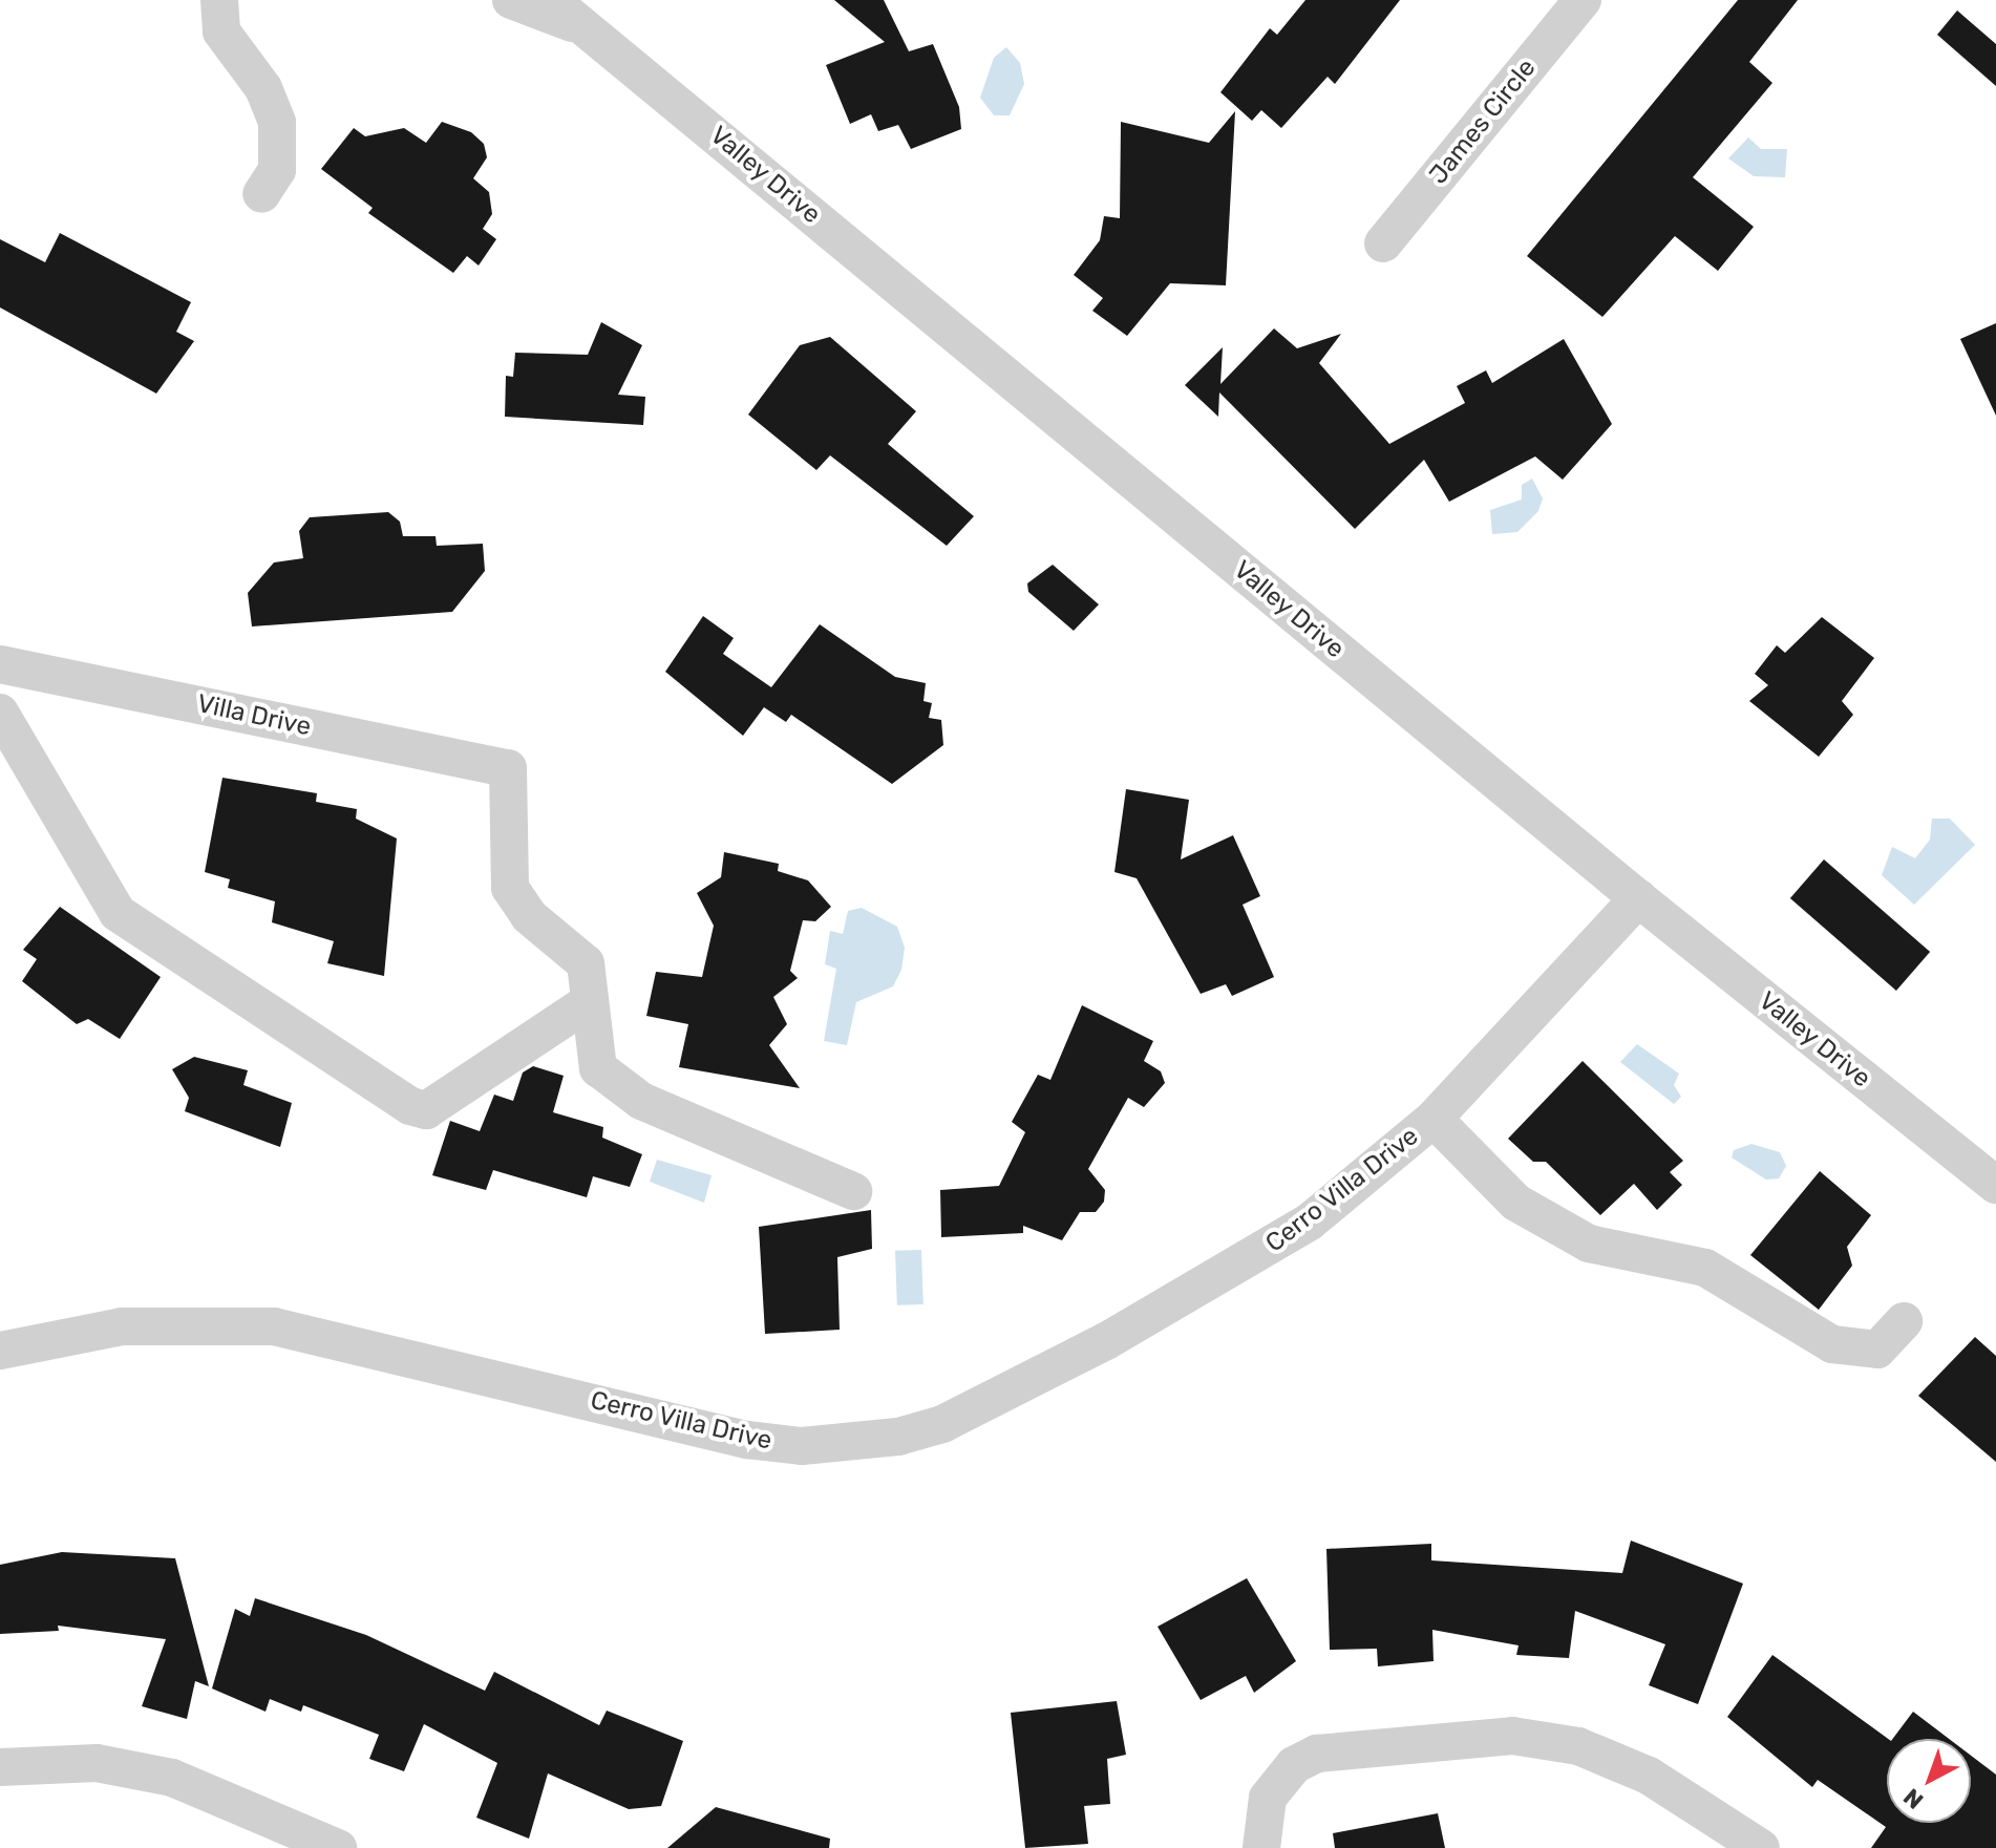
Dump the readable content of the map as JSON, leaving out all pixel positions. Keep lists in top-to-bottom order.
{
  "streets": {
    "street": [
      "James Circle",
      "Valley Drive",
      "Villa Drive",
      "Cerro Villa Drive"
    ]
  },
  "crossings": [
    ["Valley Drive", "Cerro Villa Drive"]
  ],
  "north": "bottom left"
}
